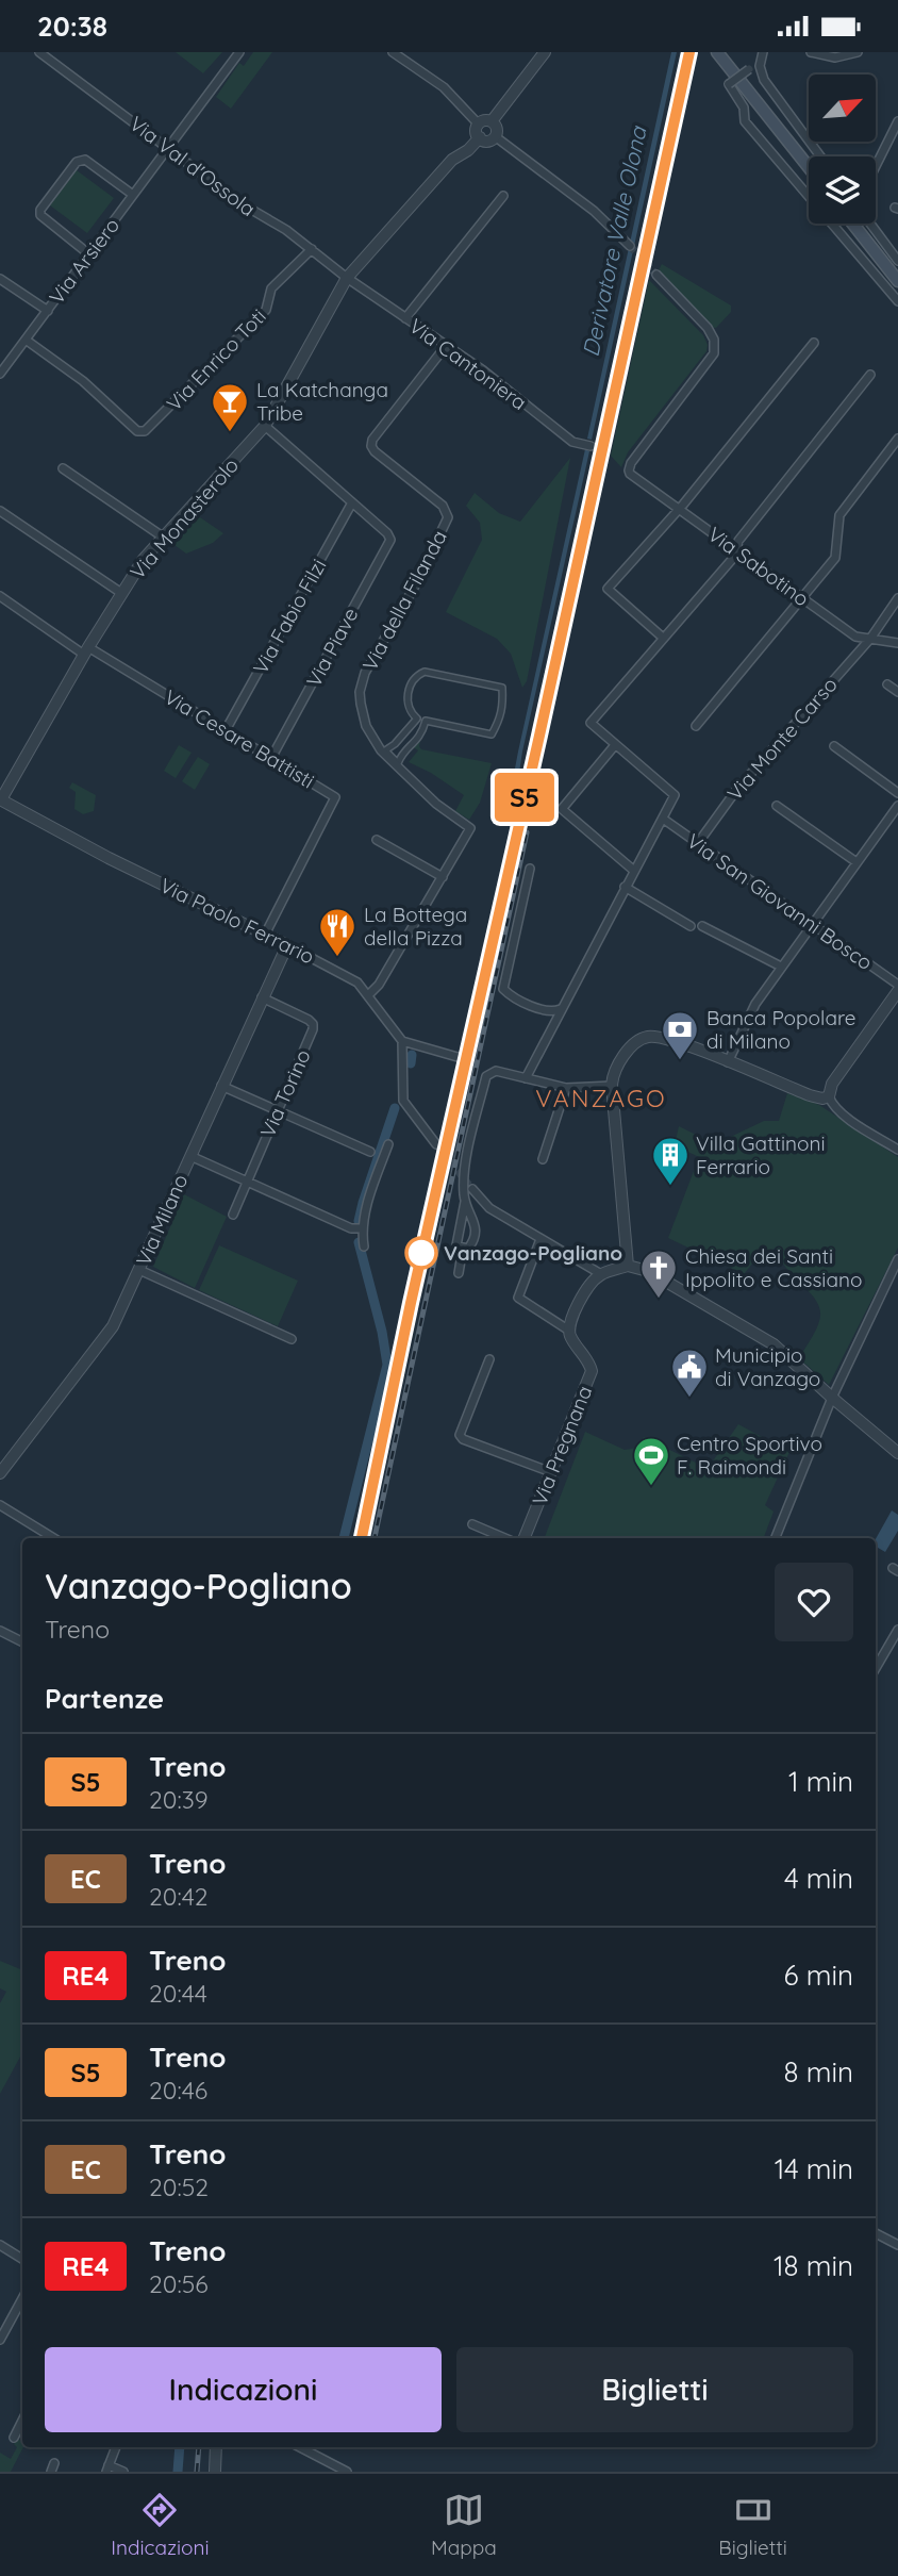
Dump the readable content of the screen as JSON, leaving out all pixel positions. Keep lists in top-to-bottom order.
{
  "streets": {
    "street": [
      "Via Val d'Ossola",
      "Via Arsiero",
      "Via Enrico Toti",
      "Via Cantoniera",
      "Via Monasterolo",
      "Via Sabotino",
      "Via della Filanda",
      "Via Fabio Filzi",
      "Via Piave",
      "Via Cesare Battisti",
      "Via Monte Carso",
      "Via San Giovanni Bosco",
      "Via Paolo Ferrario",
      "Via Torino",
      "Via Milano",
      "Via Pregnana"
    ]
  },
  "crossings": [
    ["Via Val d'Ossola", "Via Arsiero"],
    ["Via Val d'Ossola", "Via Enrico Toti"],
    ["Via Val d'Ossola", "Via Cantoniera"],
    ["Via Val d'Ossola", "Via Monasterolo"],
    ["Via Arsiero", "Via Enrico Toti"],
    ["Via Cantoniera", "Via Monasterolo"],
    ["Via Cantoniera", "Via della Filanda"],
    ["Via Monasterolo", "Via Cesare Battisti"],
    ["Via Monasterolo", "Via Paolo Ferrario"],
    ["Via Sabotino", "Via Monte Carso"],
    ["Via Fabio Filzi", "Via Piave"],
    ["Via Fabio Filzi", "Via Cesare Battisti"],
    ["Via Piave", "Via Cesare Battisti"],
    ["Via Cesare Battisti", "Via Paolo Ferrario"],
    ["Via Monte Carso", "Via San Giovanni Bosco"],
    ["Via Paolo Ferrario", "Via Milano"],
    ["Via Torino", "Via Milano"]
  ],
  "districts": ["VANZAGO"],
  "water": ["Derivatore Valle Olona"],
  "places": {
    "bar": ["La Katchanga Tribe"],
    "restaurant": ["La Bottega della Pizza"],
    "bank": ["Banca Popolare di Milano"],
    "building": ["Villa Gattinoni Ferrario"],
    "other": ["Vanzago-Pogliano"],
    "church": ["Chiesa dei Santi Ippolito e Cassiano"],
    "public building": ["Municipio di Vanzago"],
    "sports": ["Centro Sportivo F. Raimondi"]
  },
  "north": "top right",
  "page": {
    "status": "20:38",
    "on_map": "S5",
    "heading": [
      ["Vanzago-Pogliano", "Treno"],
      "Partenze"
    ],
    "list": [
      {
        "mark": "S5",
        "name": "Treno",
        "note": "20:39",
        "value": "1 min"
      },
      {
        "mark": "EC",
        "name": "Treno",
        "note": "20:42",
        "value": "4 min"
      },
      {
        "mark": "RE4",
        "name": "Treno",
        "note": "20:44",
        "value": "6 min"
      },
      {
        "mark": "S5",
        "name": "Treno",
        "note": "20:46",
        "value": "8 min"
      },
      {
        "mark": "EC",
        "name": "Treno",
        "note": "20:52",
        "value": "14 min"
      },
      {
        "mark": "RE4",
        "name": "Treno",
        "note": "20:56",
        "value": "18 min"
      }
    ],
    "buttons": ["Indicazioni", "Biglietti"],
    "tabs": ["Indicazioni", "Mappa", "Biglietti"]
  }
}
